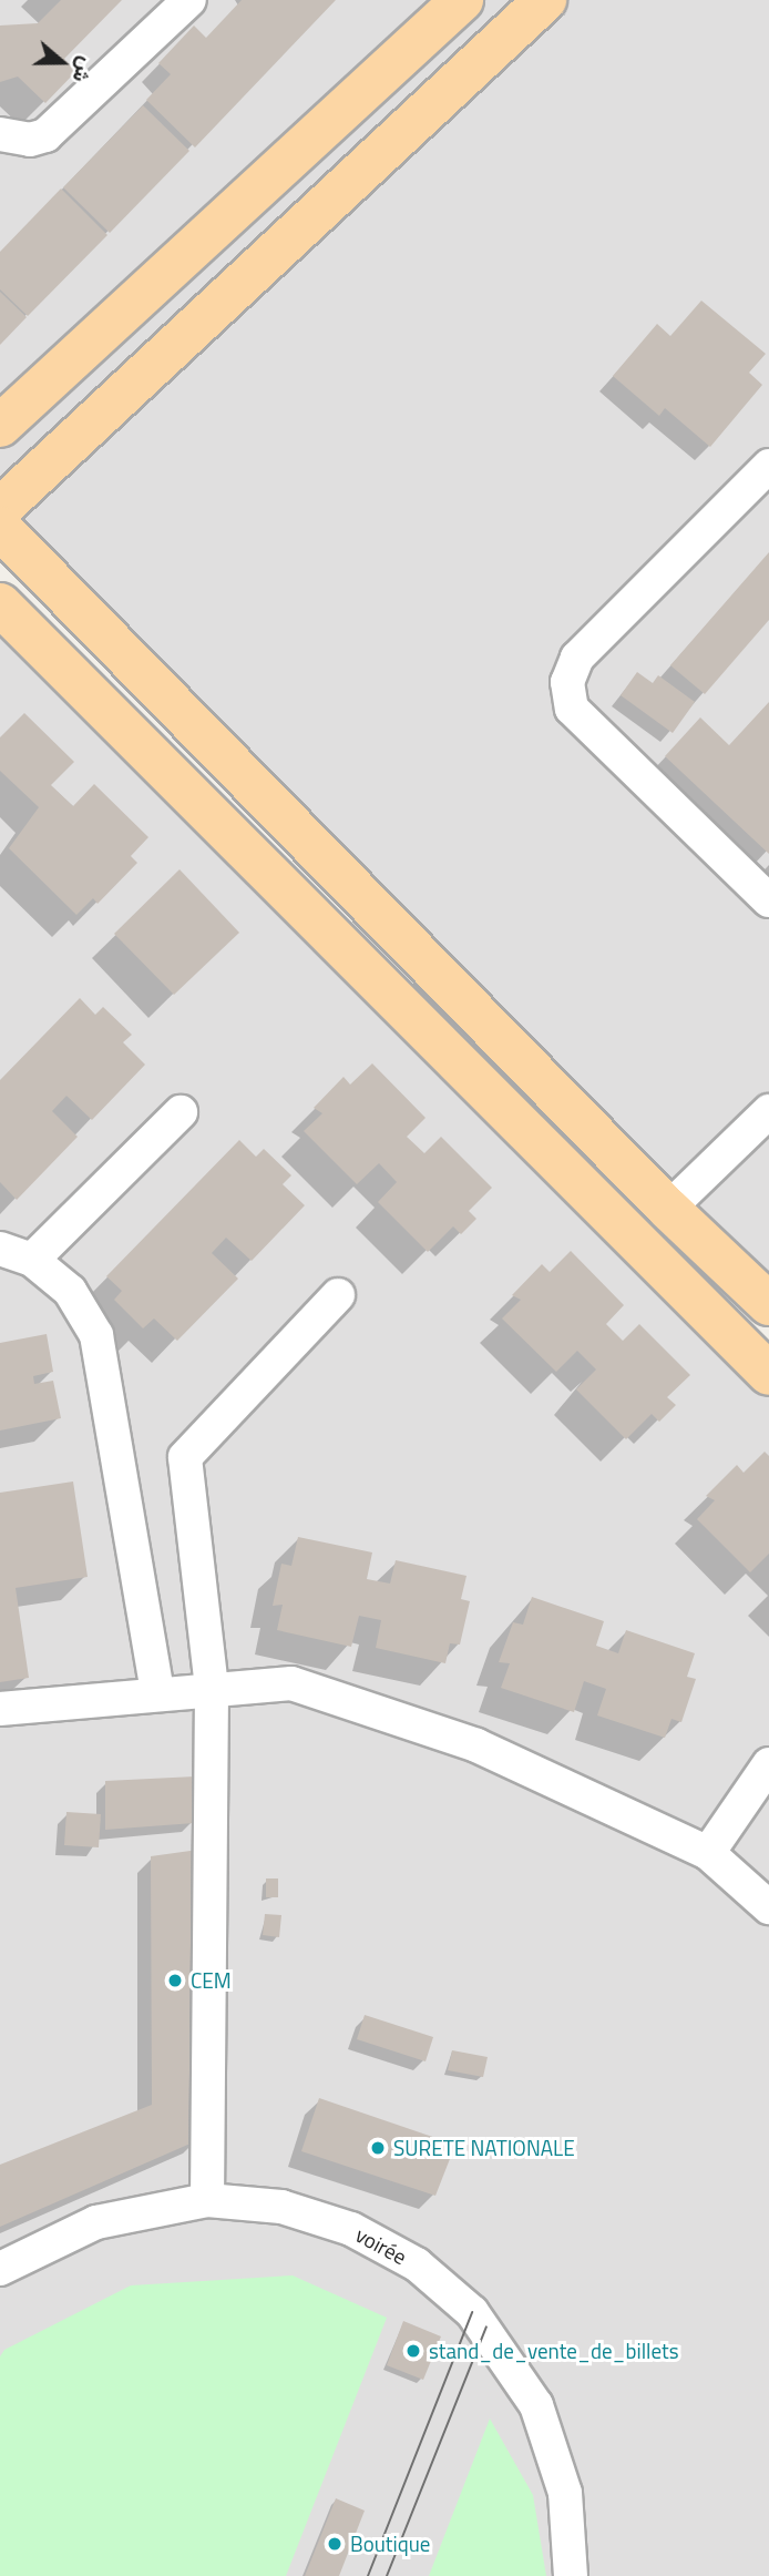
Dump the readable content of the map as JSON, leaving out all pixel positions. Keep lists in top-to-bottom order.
{
  "streets": {
    "street": ["voirée"]
  },
  "places": [
    "CEM",
    "SURETE NATIONALE",
    "stand_de_vente_de_billets",
    "Boutique"
  ],
  "north": "right"
}
